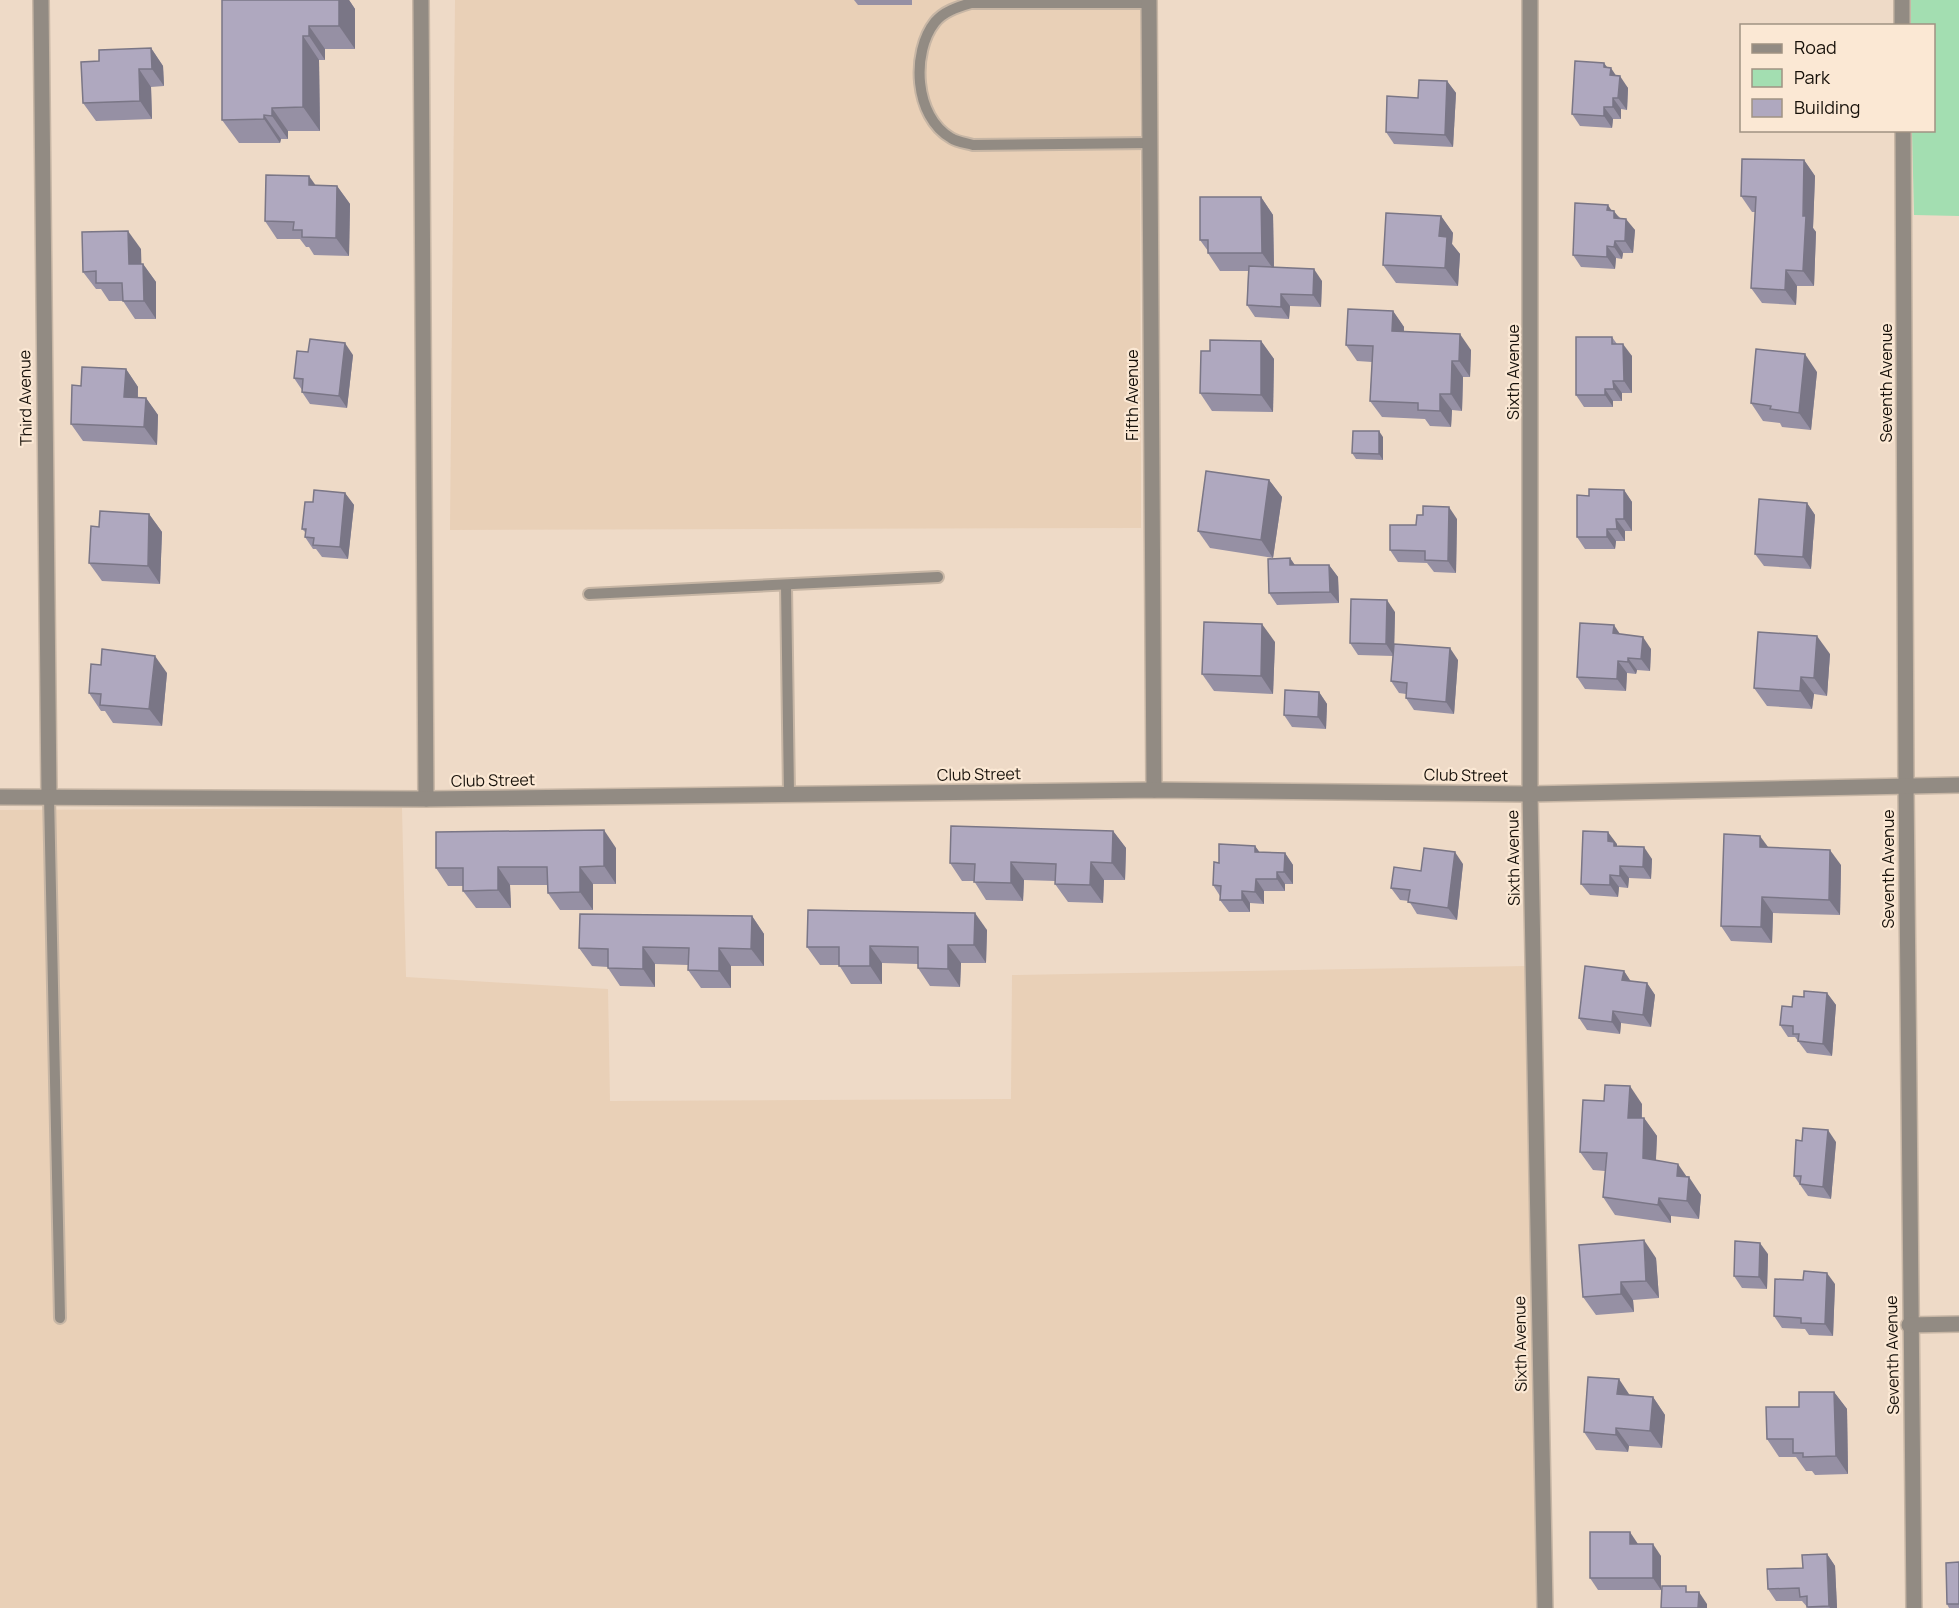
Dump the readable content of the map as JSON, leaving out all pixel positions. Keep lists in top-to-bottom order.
{
  "streets": {
    "street": [
      "Sixth Avenue",
      "Seventh Avenue",
      "Fifth Avenue",
      "Third Avenue",
      "Club Street"
    ]
  },
  "crossings": [
    ["Sixth Avenue", "Club Street"],
    ["Seventh Avenue", "Club Street"],
    ["Fifth Avenue", "Club Street"],
    ["Third Avenue", "Club Street"]
  ],
  "legend": ["Road", "Park", "Building"]
}
